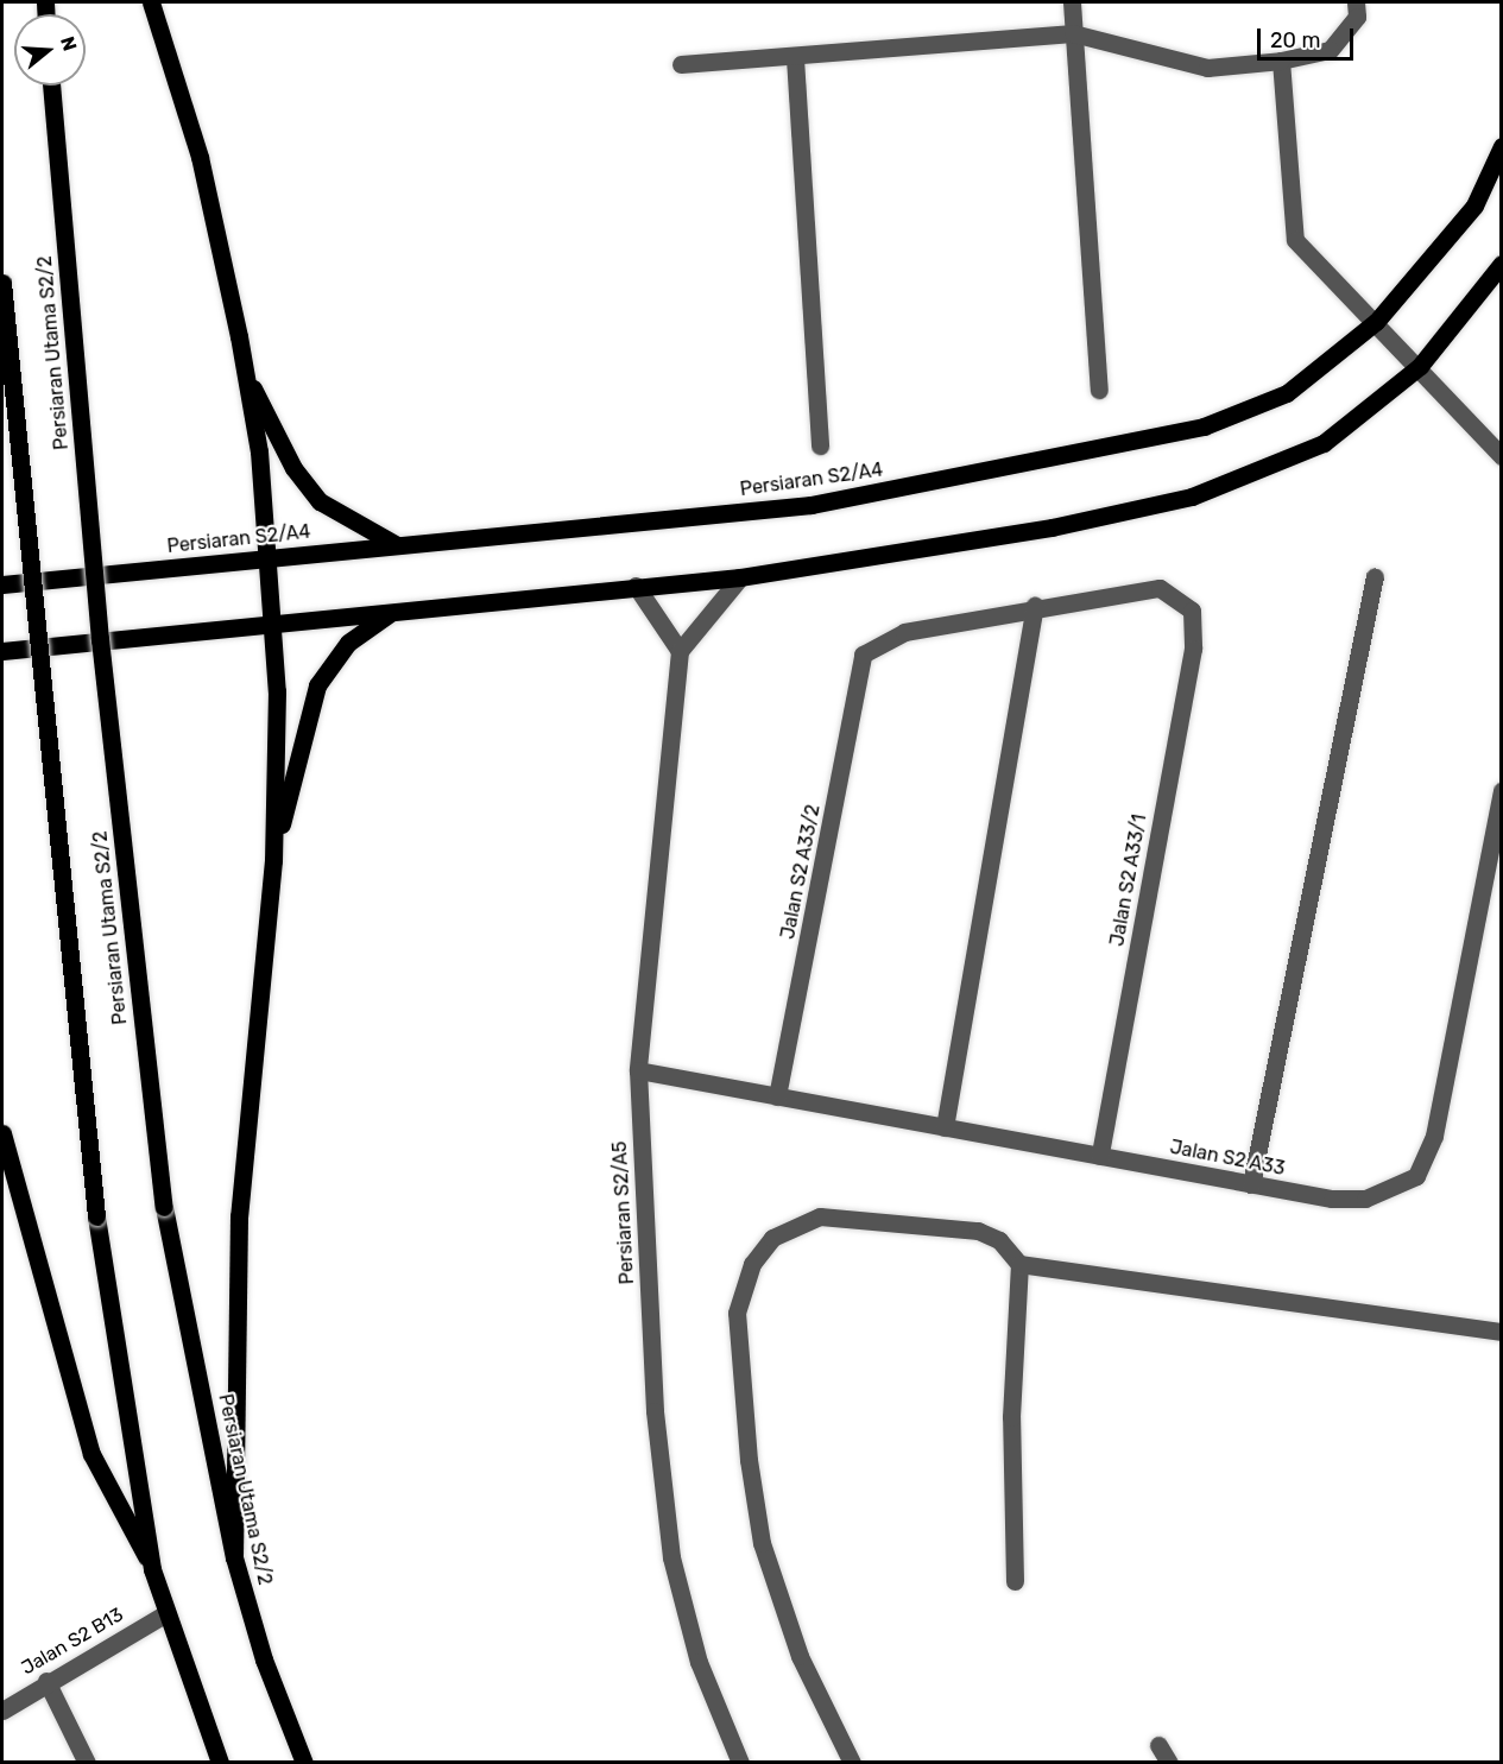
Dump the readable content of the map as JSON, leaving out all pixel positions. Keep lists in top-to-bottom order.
{
  "streets": {
    "main road": ["Persiaran Utama S2/2", "Persiaran S2/A4"],
    "street": [
      "Jalan S2 A33/2",
      "Jalan S2 A33/1",
      "Jalan S2 A33",
      "Persiaran S2/A5",
      "Jalan S2 B13"
    ]
  },
  "crossings": [
    ["Jalan S2 A33/2", "Jalan S2 A33/1"],
    ["Jalan S2 A33/2", "Jalan S2 A33"],
    ["Jalan S2 A33/1", "Jalan S2 A33"],
    ["Jalan S2 A33", "Persiaran S2/A5"]
  ],
  "scale_bar": "20 m",
  "north": "right"
}
